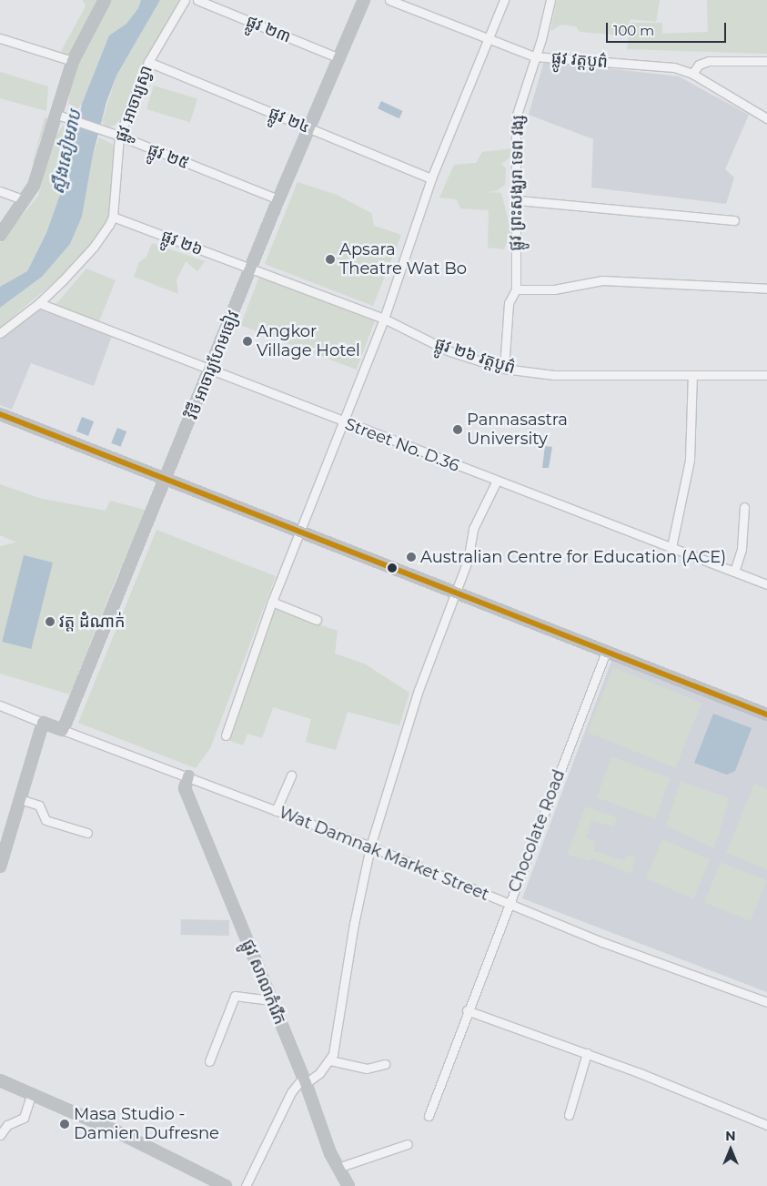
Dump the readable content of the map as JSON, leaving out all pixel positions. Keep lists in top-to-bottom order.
{
  "streets": {
    "street": [
      "ផ្លូវ ២៣",
      "ផ្លូវ វត្តបូព៌",
      "ផ្លូវ អាចារ្យស្វា",
      "ផ្លូវ ២៤",
      "ផ្លូវ ២៥",
      "ផ្លូវ ព្រះសង្ឃរា ទេព វង្ស",
      "ផ្លូវ ២៦",
      "ផ្លូវ ២៦ វត្តបូព៌",
      "វិថី អាចារ្យហែមចៀវ",
      "Street No. D.36",
      "Chocolate Road",
      "Wat Damnak Market Street",
      "ផ្លូវ សាលាកំរើក"
    ]
  },
  "crossings": [
    ["ផ្លូវ ២៣", "វិថី អាចារ្យហែមចៀវ"],
    ["ផ្លូវ វត្តបូព៌", "ផ្លូវ ព្រះសង្ឃរា ទេព វង្ស"],
    ["ផ្លូវ អាចារ្យស្វា", "ផ្លូវ ២៤"],
    ["ផ្លូវ អាចារ្យស្វា", "ផ្លូវ ២៥"],
    ["ផ្លូវ អាចារ្យស្វា", "ផ្លូវ ២៦"],
    ["ផ្លូវ អាចារ្យស្វា", "Street No. D.36"],
    ["ផ្លូវ ២៤", "វិថី អាចារ្យហែមចៀវ"],
    ["ផ្លូវ ២៥", "វិថី អាចារ្យហែមចៀវ"],
    ["ផ្លូវ ព្រះសង្ឃរា ទេព វង្ស", "ផ្លូវ ២៦ វត្តបូព៌"],
    ["ផ្លូវ ២៦", "ផ្លូវ ២៦ វត្តបូព៌"],
    ["ផ្លូវ ២៦", "វិថី អាចារ្យហែមចៀវ"],
    ["ផ្លូវ ២៦ វត្តបូព៌", "វិថី អាចារ្យហែមចៀវ"],
    ["វិថី អាចារ្យហែមចៀវ", "Street No. D.36"],
    ["វិថី អាចារ្យហែមចៀវ", "Wat Damnak Market Street"],
    ["Chocolate Road", "Wat Damnak Market Street"],
    ["Wat Damnak Market Street", "ផ្លូវ សាលាកំរើក"]
  ],
  "water": ["ស្ទឹងសៀមរាប"],
  "places": [
    "Apsara Theatre Wat Bo",
    "Angkor Village Hotel",
    "Pannasastra University",
    "Australian Centre for Education (ACE)",
    "វត្ត ដំំណាក់",
    "Masa Studio - Damien Dufresne"
  ],
  "scale_bar": "100 m",
  "north": "top"
}
